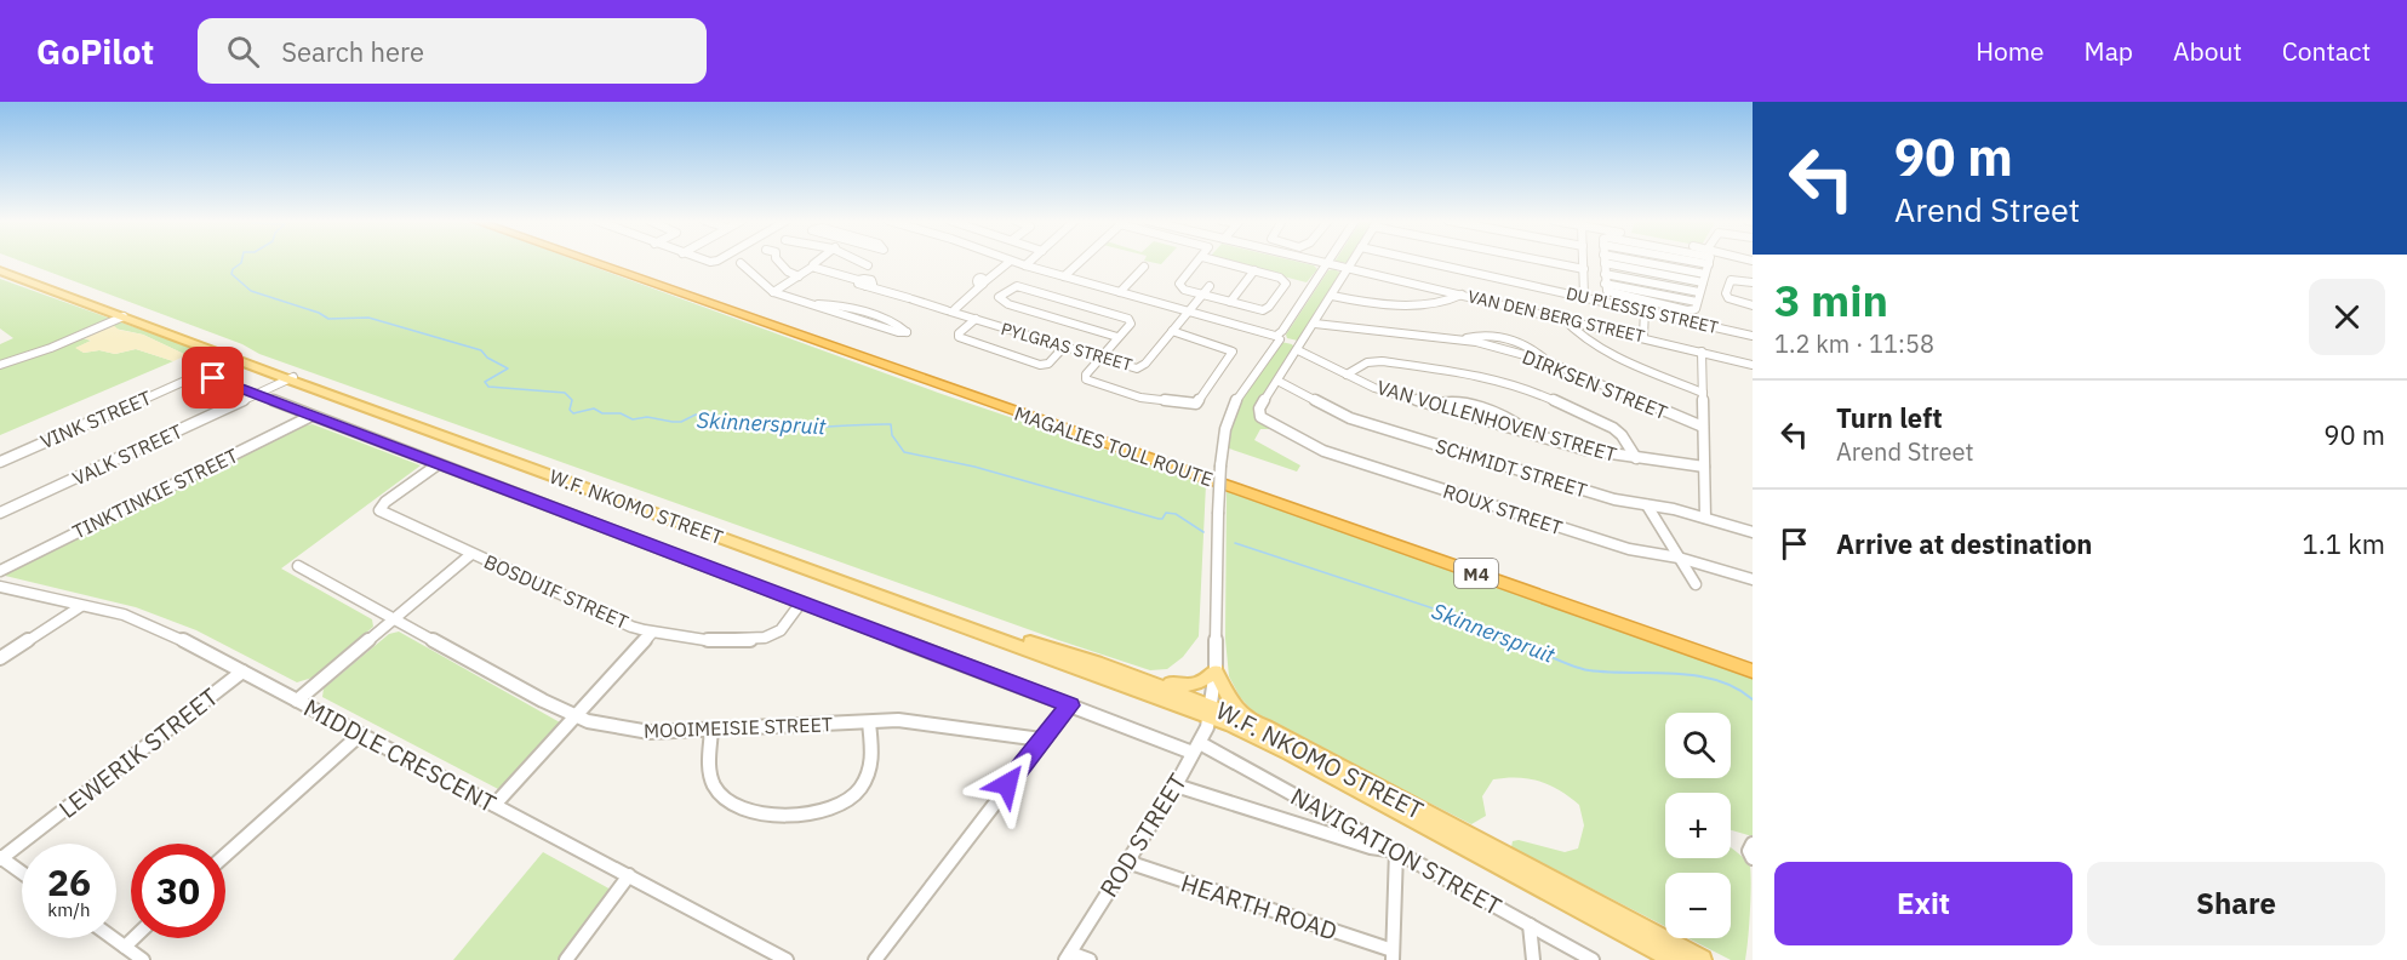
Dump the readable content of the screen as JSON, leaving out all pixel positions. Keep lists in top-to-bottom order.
{
  "streets": {
    "highway": ["MAGALIES TOLL ROUTE", "M4"],
    "main road": ["W.F. NKOMO STREET"],
    "street": [
      "DU PLESSIS STREET",
      "VAN DEN BERG STREET",
      "PYLGRAS STREET",
      "DIRKSEN STREET",
      "VINK STREET",
      "VAN VOLLENHOVEN STREET",
      "VALK STREET",
      "SCHMIDT STREET",
      "TINKTINKIE STREET",
      "ROUX STREET",
      "BOSDUIF STREET",
      "MOOIMEISIE STREET",
      "LEWERIK STREET",
      "MIDDLE CRESCENT",
      "ROD STREET",
      "NAVIGATION STREET",
      "HEARTH ROAD"
    ]
  },
  "crossings": [
    ["PYLGRAS STREET", "VAN VOLLENHOVEN STREET"],
    ["VINK STREET", "NAVIGATION STREET"],
    ["VALK STREET", "W.F. NKOMO STREET"],
    ["VALK STREET", "NAVIGATION STREET"],
    ["SCHMIDT STREET", "ROUX STREET"],
    ["TINKTINKIE STREET", "NAVIGATION STREET"],
    ["W.F. NKOMO STREET", "ROD STREET"],
    ["BOSDUIF STREET", "NAVIGATION STREET"],
    ["LEWERIK STREET", "MIDDLE CRESCENT"],
    ["ROD STREET", "NAVIGATION STREET"],
    ["ROD STREET", "HEARTH ROAD"]
  ],
  "water": ["Skinnerspruit"],
  "page": {
    "header": "GoPilot",
    "search": "Search here",
    "nav": [
      "Home",
      "Map",
      "About",
      "Contact"
    ],
    "turn": ["90 m", "Arend Street"],
    "heading": ["3 min", "1.2 km · 11:58"],
    "list": [
      {
        "name": "Turn left",
        "note": "Arend Street",
        "value": "90 m"
      },
      {
        "name": "Arrive at destination",
        "value": "1.1 km"
      }
    ],
    "map_buttons": ["+", "−"],
    "speed": "26 km/h",
    "limit": "30",
    "buttons": ["Exit", "Share"]
  }
}
